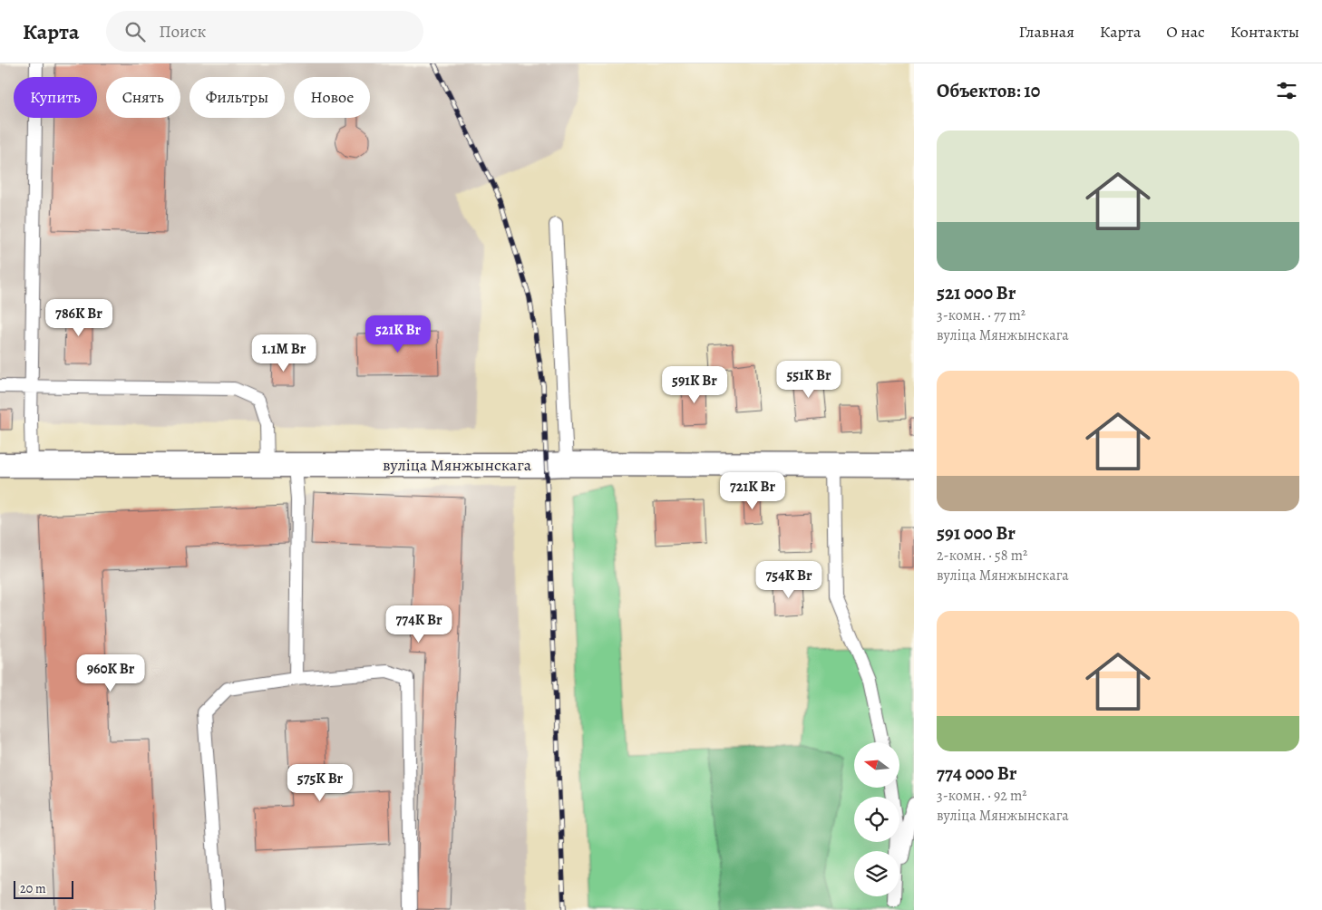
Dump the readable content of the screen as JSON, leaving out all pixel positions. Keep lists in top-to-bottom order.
{
  "streets": {
    "street": ["вуліца Мянжынскага"]
  },
  "scale_bar": "20 m",
  "north": "left",
  "page": {
    "header": "Карта",
    "search": "Поиск",
    "nav": [
      "Главная",
      "Карта",
      "О нас",
      "Контакты"
    ],
    "heading": "Объектов: 10",
    "chip": [
      "Купить",
      "Снять",
      "Фильтры",
      "Новое"
    ],
    "list": [
      {
        "name": "521 000 Br",
        "note": "3-комн. · 77 m² · вуліца Мянжынскага"
      },
      {
        "name": "591 000 Br",
        "note": "2-комн. · 58 m² · вуліца Мянжынскага"
      },
      {
        "name": "774 000 Br",
        "note": "3-комн. · 92 m² · вуліца Мянжынскага"
      }
    ],
    "price": [
      "786K Br",
      "521K Br",
      "1.1M Br",
      "551K Br",
      "591K Br",
      "721K Br",
      "754K Br",
      "774K Br",
      "960K Br",
      "575K Br"
    ],
    "scale": "20 m"
  }
}
